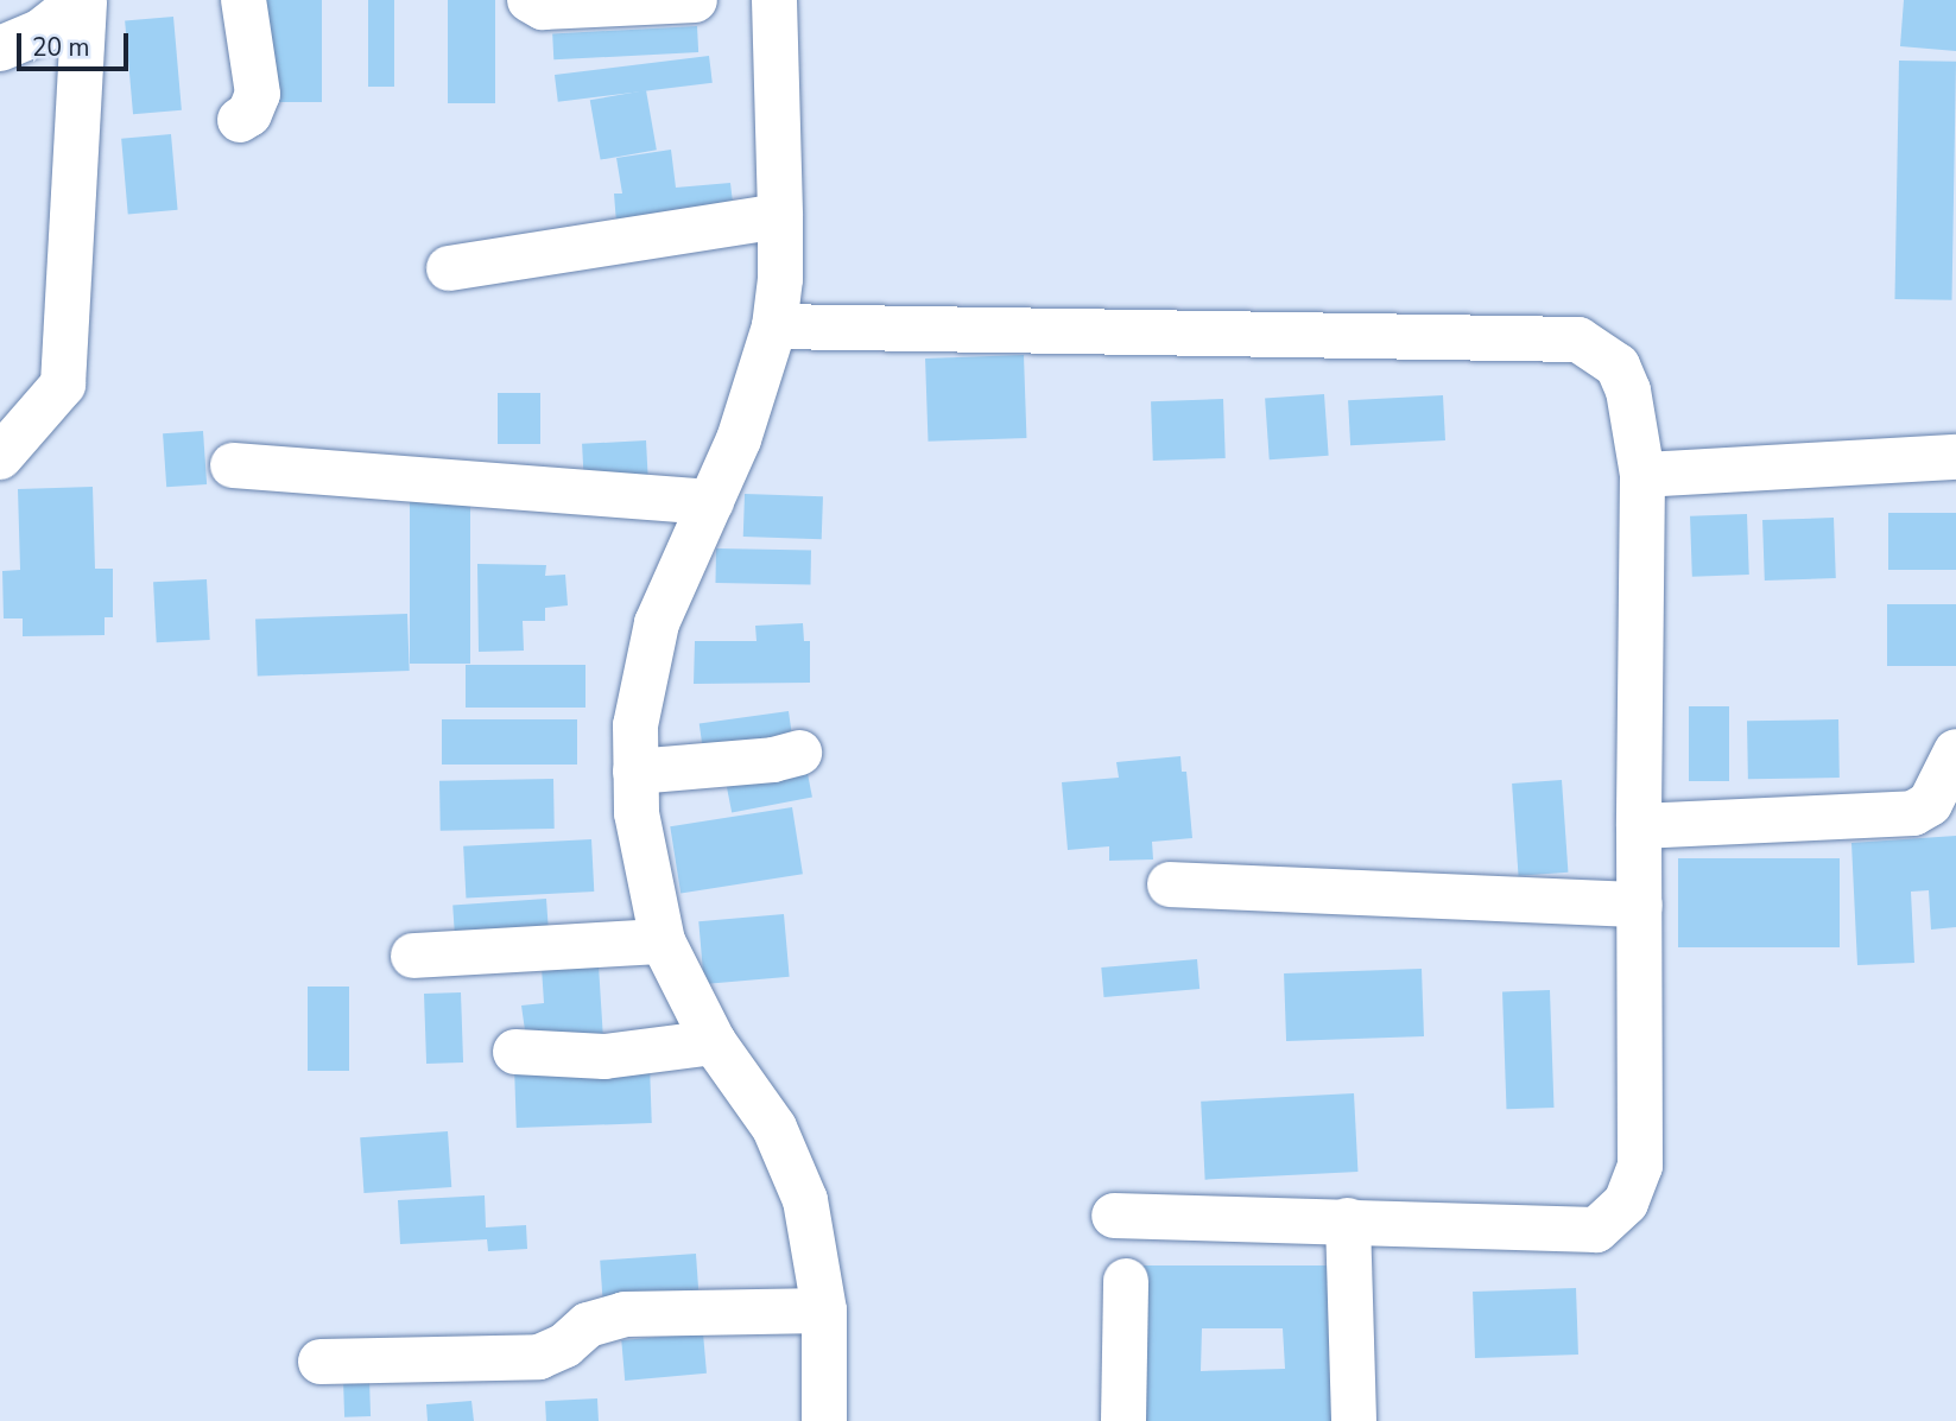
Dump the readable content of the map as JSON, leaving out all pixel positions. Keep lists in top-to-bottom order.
{
  "scale_bar": "20 m"
}
